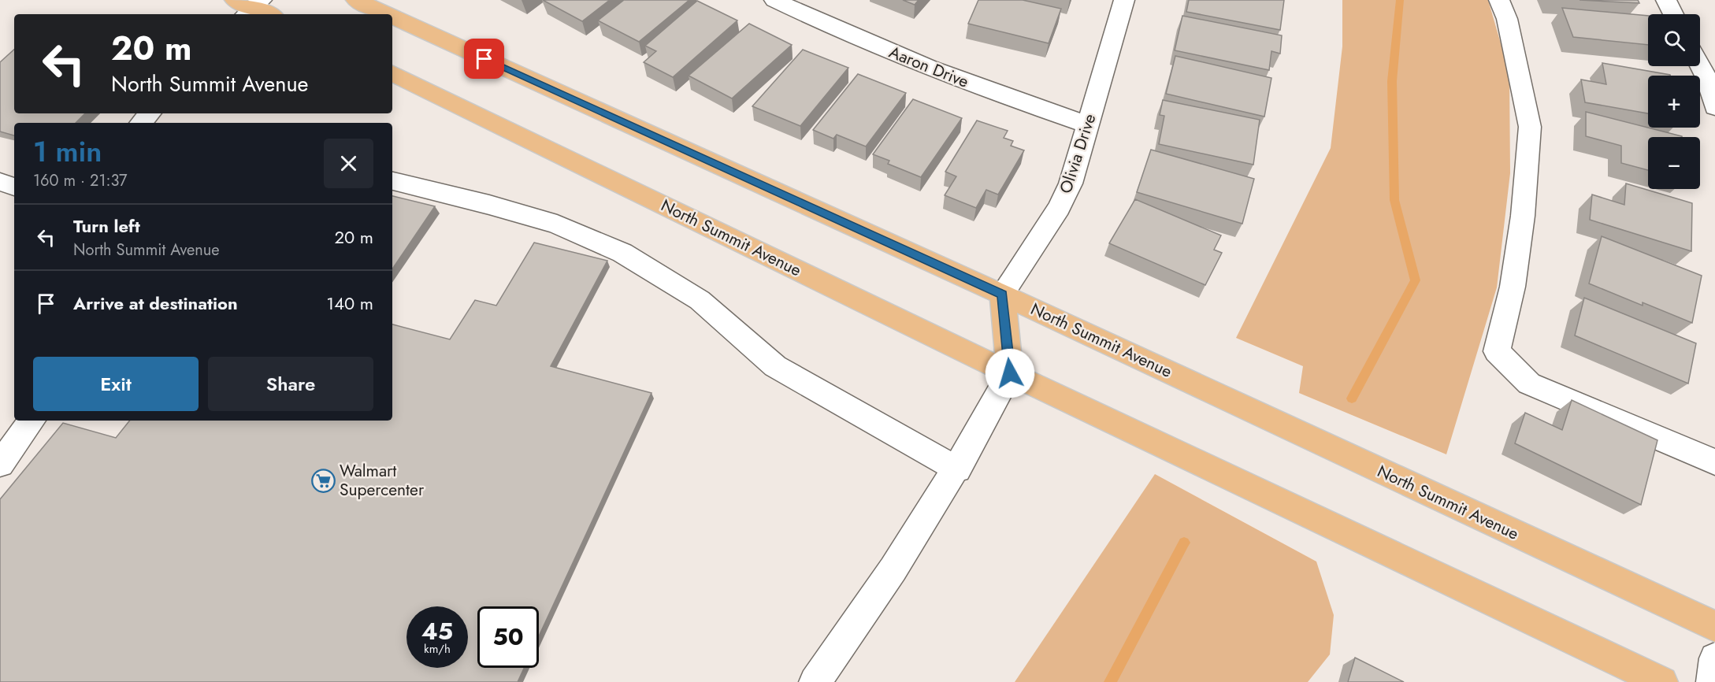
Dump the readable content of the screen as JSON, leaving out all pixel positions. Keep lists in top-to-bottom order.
{
  "streets": {
    "main road": ["North Summit Avenue"],
    "street": ["Aaron Drive", "Olivia Drive"]
  },
  "crossings": [
    ["Aaron Drive", "Olivia Drive"],
    ["Olivia Drive", "North Summit Avenue"]
  ],
  "places": {
    "supermarket": ["Walmart Supercenter"]
  },
  "page": {
    "map_buttons": ["+", "−"],
    "turn": ["20 m", "North Summit Avenue"],
    "heading": ["1 min", "160 m · 21:37"],
    "list": [
      {
        "name": "Turn left",
        "note": "North Summit Avenue",
        "value": "20 m"
      },
      {
        "name": "Arrive at destination",
        "value": "140 m"
      }
    ],
    "buttons": ["Exit", "Share"],
    "speed": "45 km/h",
    "limit": "50"
  }
}
